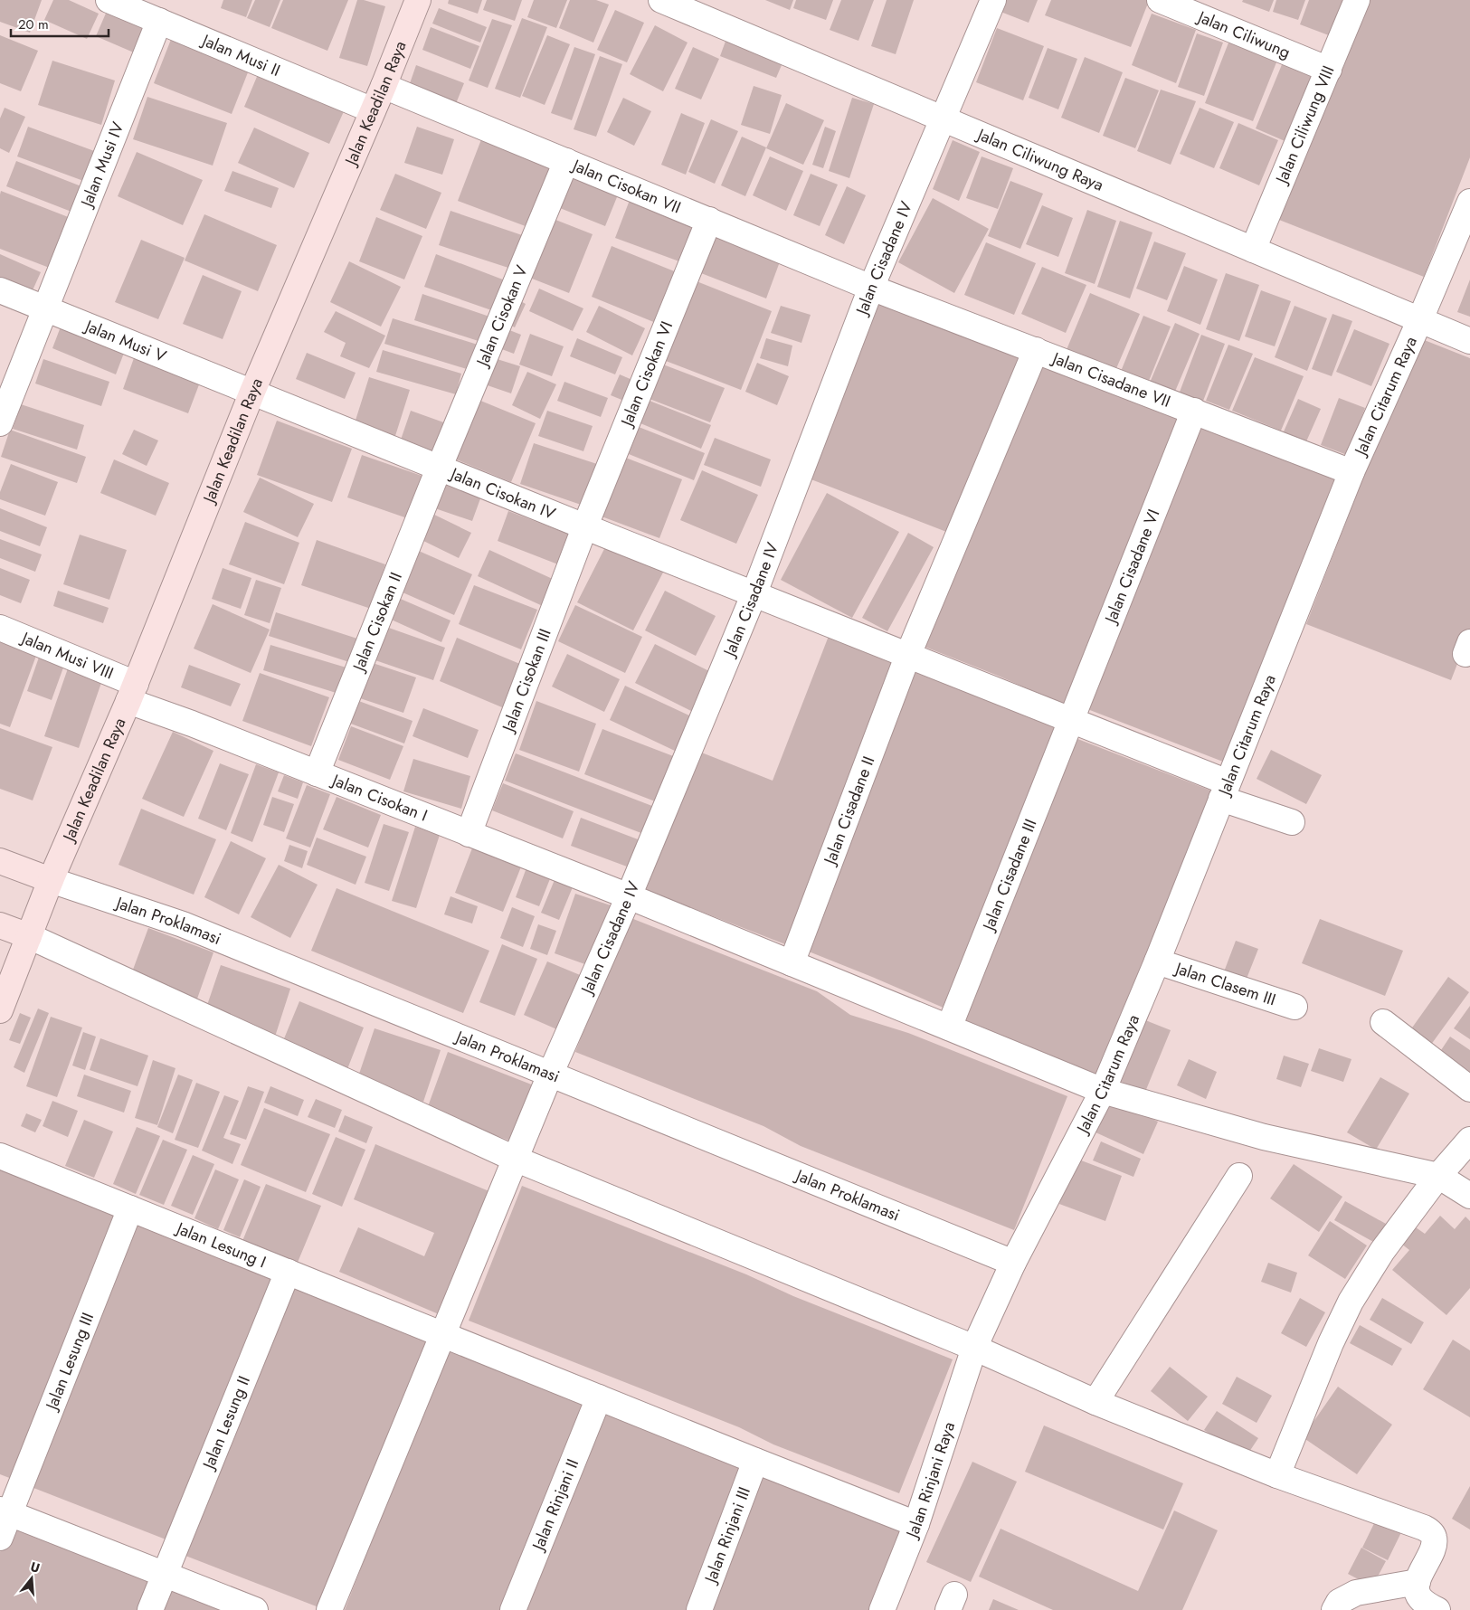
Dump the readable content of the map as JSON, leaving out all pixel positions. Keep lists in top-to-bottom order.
{
  "streets": {
    "street": [
      "Jalan Ciliwung",
      "Jalan Musi II",
      "Jalan Keadilan Raya",
      "Jalan Ciliwung VIII",
      "Jalan Ciliwung Raya",
      "Jalan Musi IV",
      "Jalan Cisokan VII",
      "Jalan Cisadane IV",
      "Jalan Cisokan V",
      "Jalan Musi V",
      "Jalan Cisokan VI",
      "Jalan Cisadane VII",
      "Jalan Citarum Raya",
      "Jalan Cisokan IV",
      "Jalan Cisadane VI",
      "Jalan Cisokan II",
      "Jalan Musi VIII",
      "Jalan Cisokan III",
      "Jalan Cisokan I",
      "Jalan Cisadane II",
      "Jalan Cisadane III",
      "Jalan Proklamasi",
      "Jalan Clasem III",
      "Jalan Lesung I",
      "Jalan Lesung III",
      "Jalan Lesung II",
      "Jalan Rinjani Raya",
      "Jalan Rinjani II",
      "Jalan Rinjani III"
    ]
  },
  "crossings": [
    ["Jalan Ciliwung", "Jalan Ciliwung VIII"],
    ["Jalan Musi II", "Jalan Keadilan Raya"],
    ["Jalan Musi II", "Jalan Musi IV"],
    ["Jalan Keadilan Raya", "Jalan Cisokan VII"],
    ["Jalan Keadilan Raya", "Jalan Musi V"],
    ["Jalan Keadilan Raya", "Jalan Cisokan IV"],
    ["Jalan Keadilan Raya", "Jalan Musi VIII"],
    ["Jalan Keadilan Raya", "Jalan Cisokan I"],
    ["Jalan Keadilan Raya", "Jalan Proklamasi"],
    ["Jalan Ciliwung VIII", "Jalan Ciliwung Raya"],
    ["Jalan Ciliwung Raya", "Jalan Cisadane IV"],
    ["Jalan Ciliwung Raya", "Jalan Citarum Raya"],
    ["Jalan Musi IV", "Jalan Musi V"],
    ["Jalan Cisokan VII", "Jalan Cisadane IV"],
    ["Jalan Cisokan VII", "Jalan Cisokan V"],
    ["Jalan Cisokan VII", "Jalan Cisokan VI"],
    ["Jalan Cisokan VII", "Jalan Cisadane VII"],
    ["Jalan Cisadane IV", "Jalan Cisadane VII"],
    ["Jalan Cisadane IV", "Jalan Cisokan IV"],
    ["Jalan Cisadane IV", "Jalan Cisokan I"],
    ["Jalan Cisadane IV", "Jalan Proklamasi"],
    ["Jalan Cisadane IV", "Jalan Lesung I"],
    ["Jalan Cisokan V", "Jalan Cisokan IV"],
    ["Jalan Cisokan V", "Jalan Cisokan II"],
    ["Jalan Musi V", "Jalan Cisokan IV"],
    ["Jalan Cisokan VI", "Jalan Cisokan IV"],
    ["Jalan Cisokan VI", "Jalan Cisokan III"],
    ["Jalan Cisadane VII", "Jalan Citarum Raya"],
    ["Jalan Cisadane VII", "Jalan Cisadane VI"],
    ["Jalan Cisadane VII", "Jalan Cisadane II"],
    ["Jalan Citarum Raya", "Jalan Cisokan IV"],
    ["Jalan Citarum Raya", "Jalan Cisokan I"],
    ["Jalan Citarum Raya", "Jalan Proklamasi"],
    ["Jalan Citarum Raya", "Jalan Clasem III"],
    ["Jalan Citarum Raya", "Jalan Rinjani Raya"],
    ["Jalan Cisokan IV", "Jalan Cisadane VI"],
    ["Jalan Cisokan IV", "Jalan Cisokan II"],
    ["Jalan Cisokan IV", "Jalan Cisokan III"],
    ["Jalan Cisokan IV", "Jalan Cisadane II"],
    ["Jalan Cisokan IV", "Jalan Cisadane III"],
    ["Jalan Cisadane VI", "Jalan Cisadane III"],
    ["Jalan Cisokan II", "Jalan Cisokan I"],
    ["Jalan Musi VIII", "Jalan Cisokan I"],
    ["Jalan Cisokan III", "Jalan Cisokan I"],
    ["Jalan Cisokan I", "Jalan Cisadane II"],
    ["Jalan Cisokan I", "Jalan Cisadane III"],
    ["Jalan Lesung I", "Jalan Lesung III"],
    ["Jalan Lesung I", "Jalan Lesung II"],
    ["Jalan Lesung I", "Jalan Rinjani Raya"],
    ["Jalan Lesung I", "Jalan Rinjani II"],
    ["Jalan Lesung I", "Jalan Rinjani III"]
  ],
  "scale_bar": "20 m",
  "north": "top"
}
